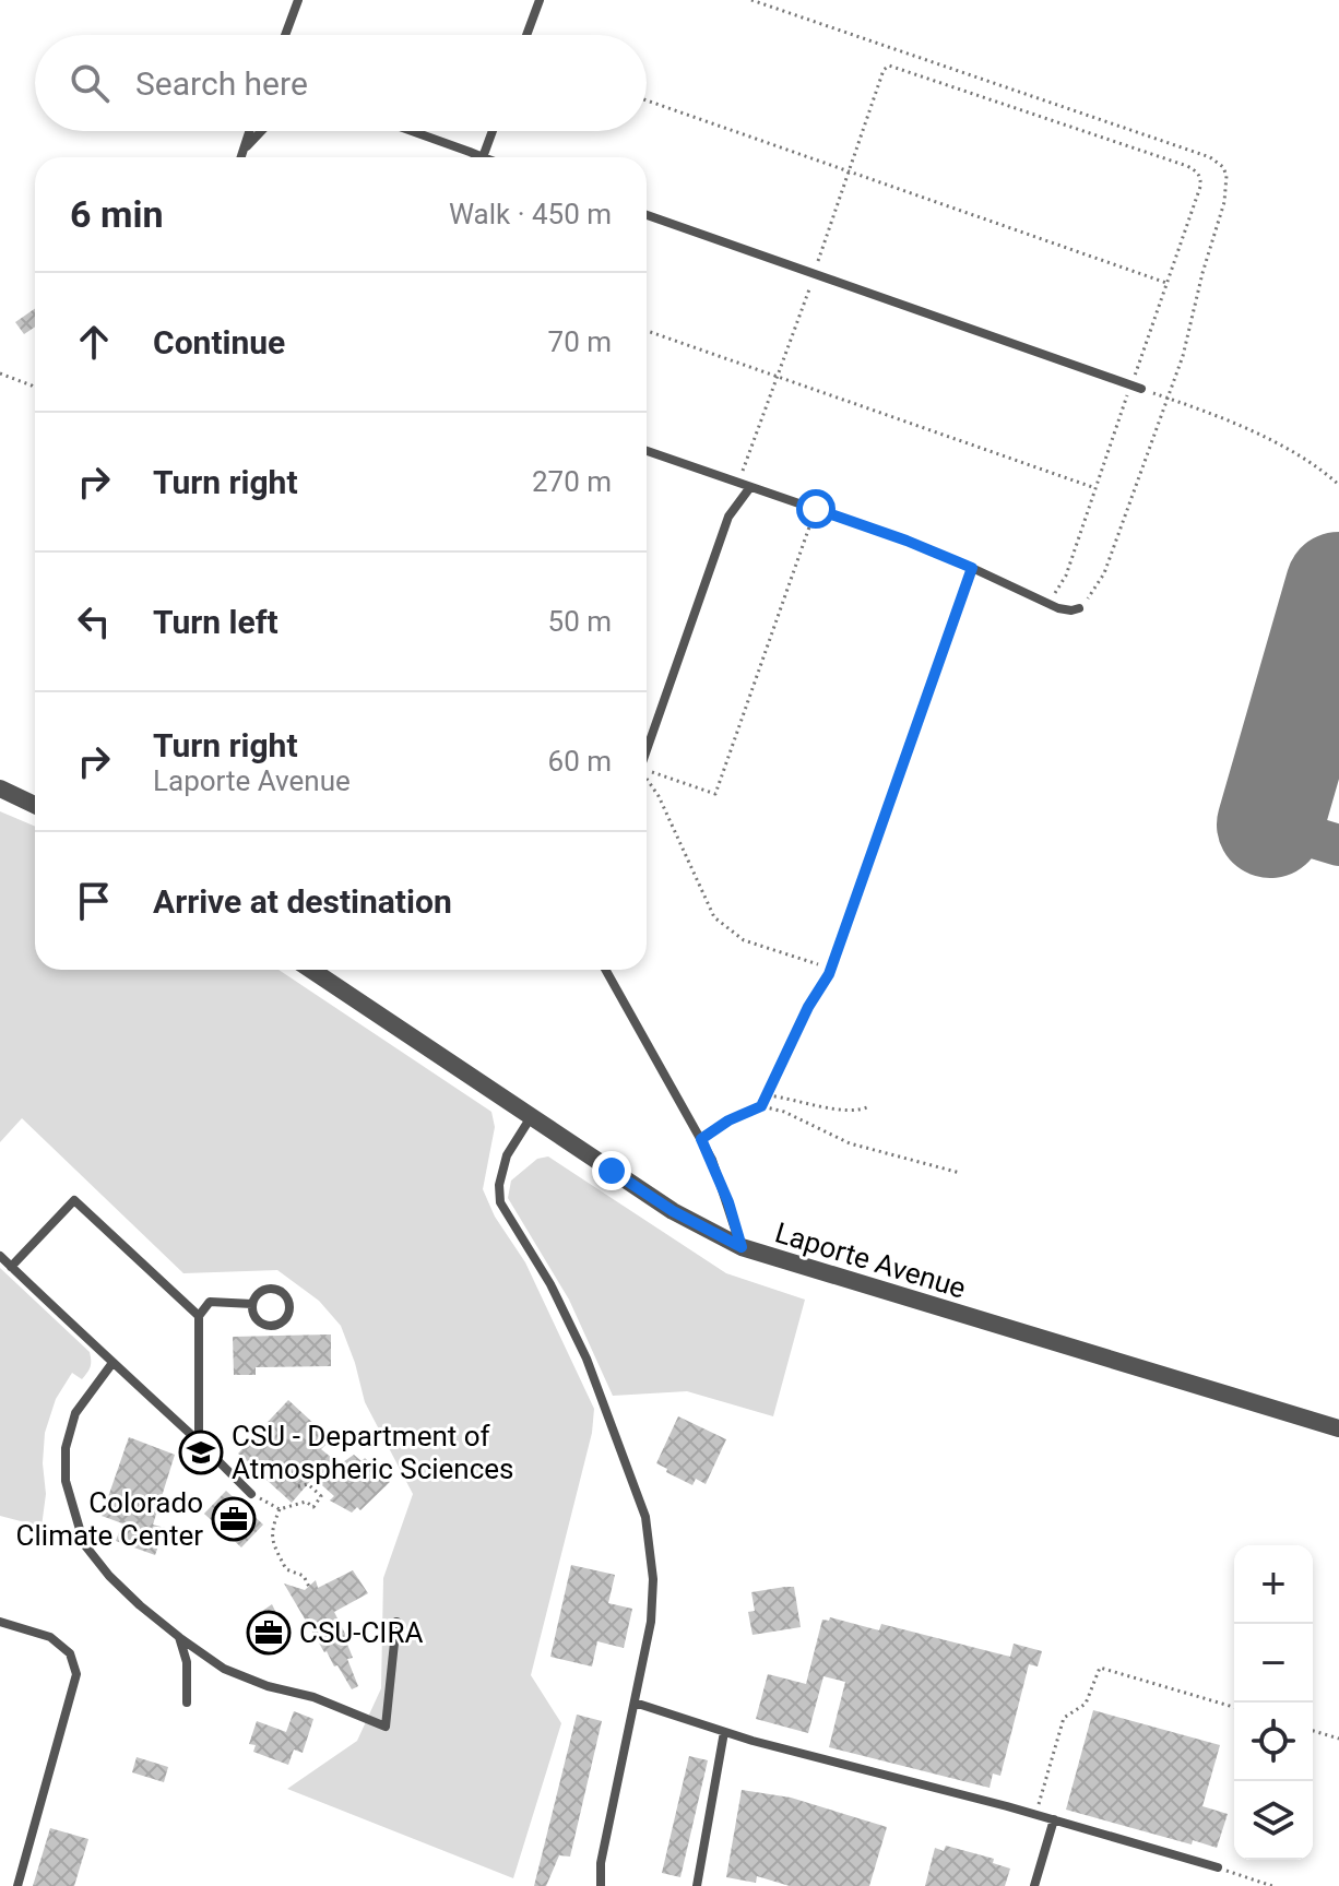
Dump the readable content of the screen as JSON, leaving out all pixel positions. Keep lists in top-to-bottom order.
{
  "streets": {
    "street": ["Laporte Avenue"]
  },
  "places": {
    "school or university": ["CSU - Department of Atmospheric Sciences"],
    "office": ["Colorado Climate Center", "CSU-CIRA"]
  },
  "page": {
    "search": "Search here",
    "heading": ["6 min", "Walk · 450 m"],
    "list": [
      ["Continue", "70 m"],
      ["Turn right", "270 m"],
      ["Turn left", "50 m"],
      ["Turn right", "Laporte Avenue", "60 m"],
      "Arrive at destination"
    ],
    "map_buttons": ["+", "−"]
  }
}
